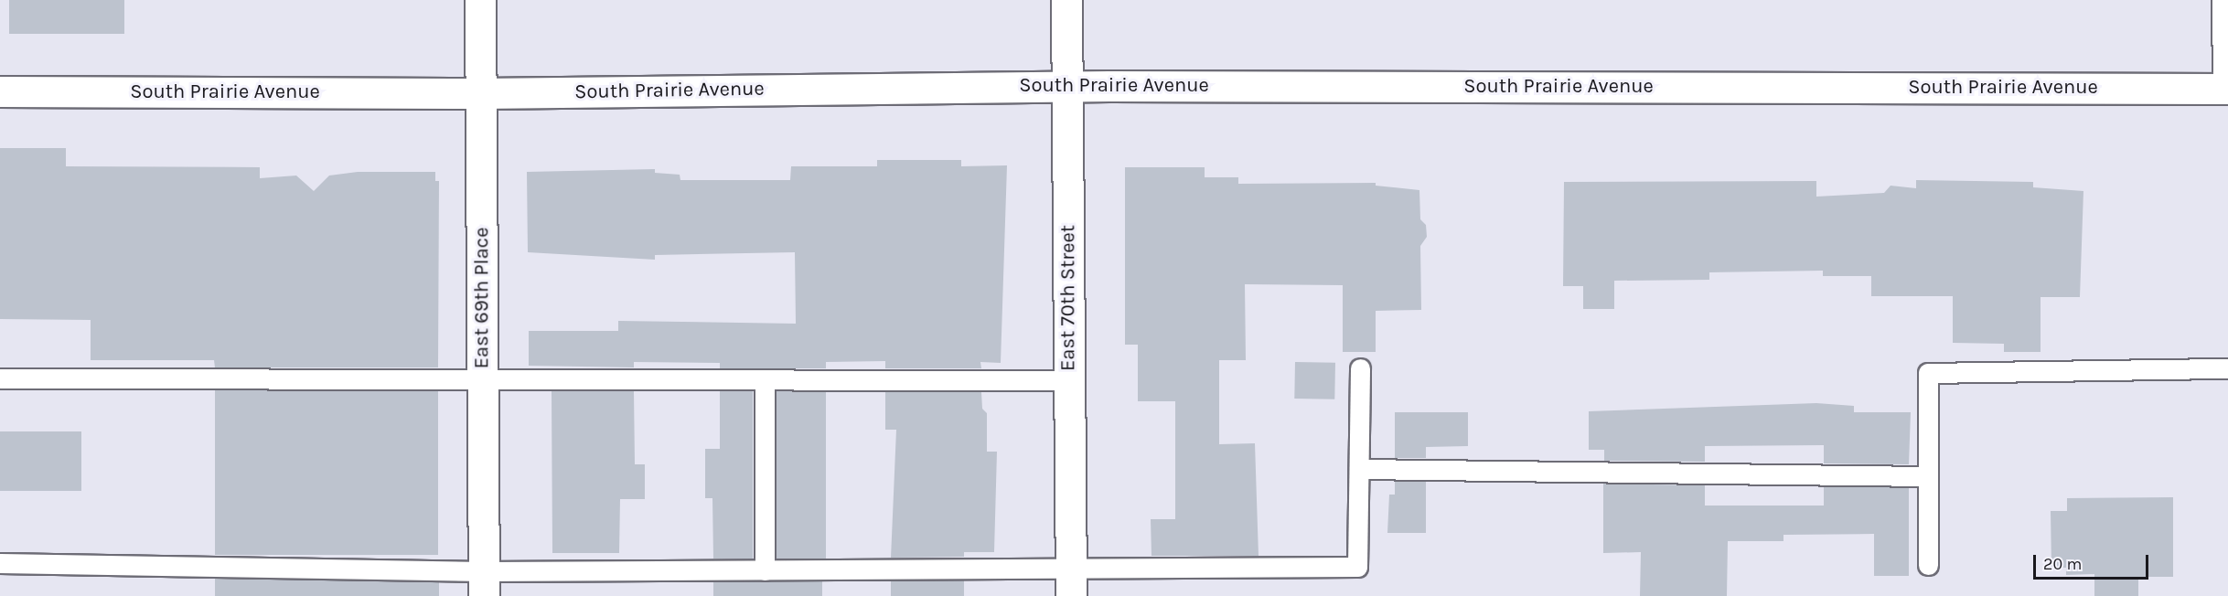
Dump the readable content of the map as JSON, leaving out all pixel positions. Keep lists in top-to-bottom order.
{
  "streets": {
    "street": ["South Prairie Avenue", "East 69th Place", "East 70th Street"]
  },
  "crossings": [
    ["South Prairie Avenue", "East 69th Place"],
    ["South Prairie Avenue", "East 70th Street"]
  ],
  "scale_bar": "20 m"
}
